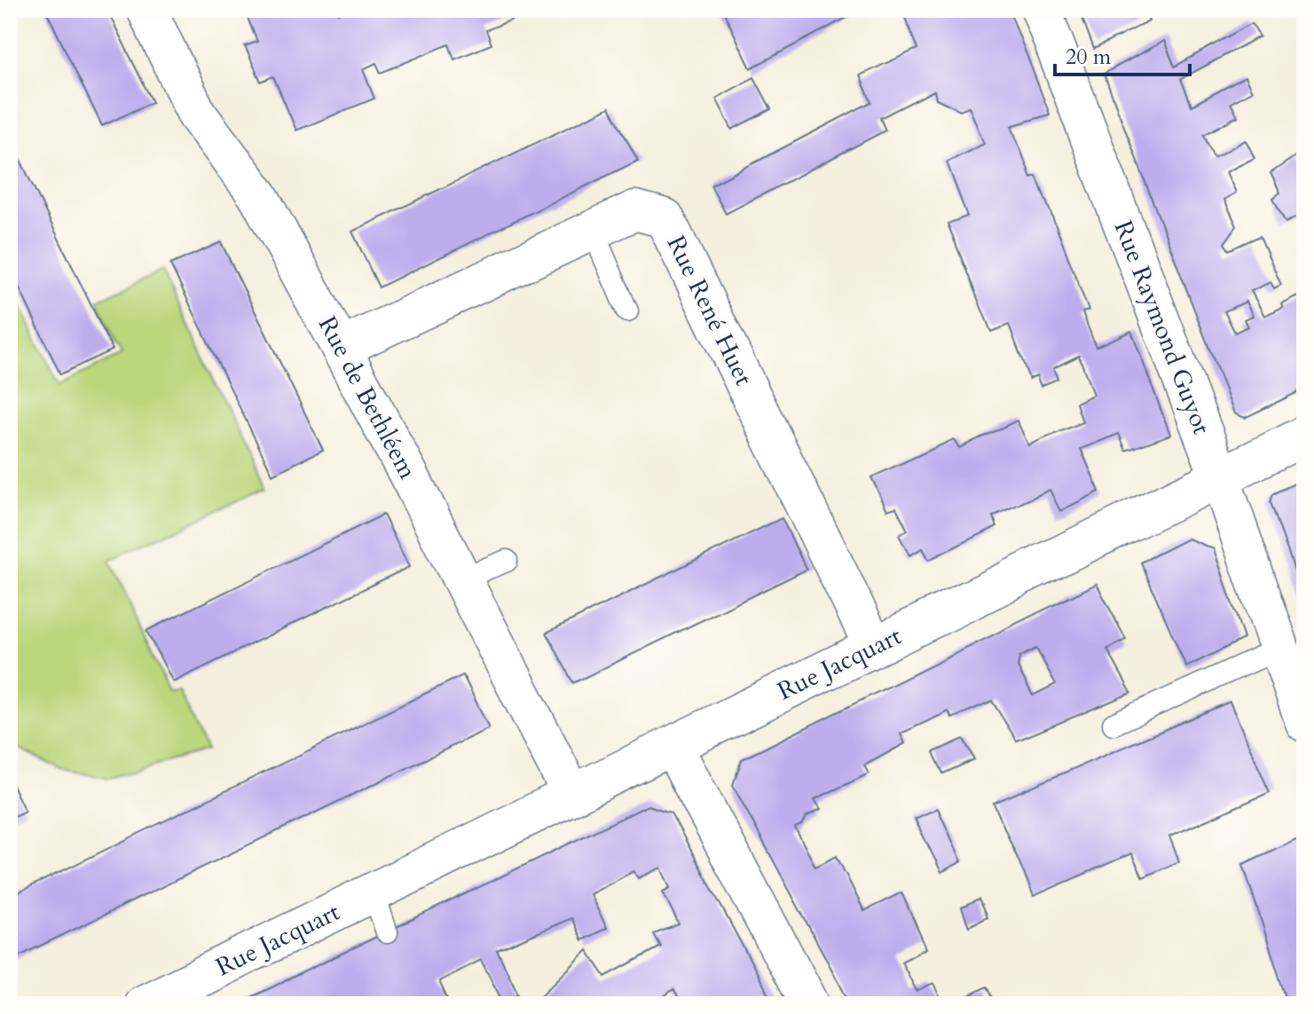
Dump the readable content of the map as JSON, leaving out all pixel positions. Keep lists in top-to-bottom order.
{
  "streets": {
    "street": [
      "Rue René Huet",
      "Rue Raymond Guyot",
      "Rue de Bethléem",
      "Rue Jacquart"
    ]
  },
  "crossings": [
    ["Rue René Huet", "Rue de Bethléem"],
    ["Rue René Huet", "Rue Jacquart"],
    ["Rue Raymond Guyot", "Rue Jacquart"],
    ["Rue de Bethléem", "Rue Jacquart"]
  ],
  "scale_bar": "20 m"
}
